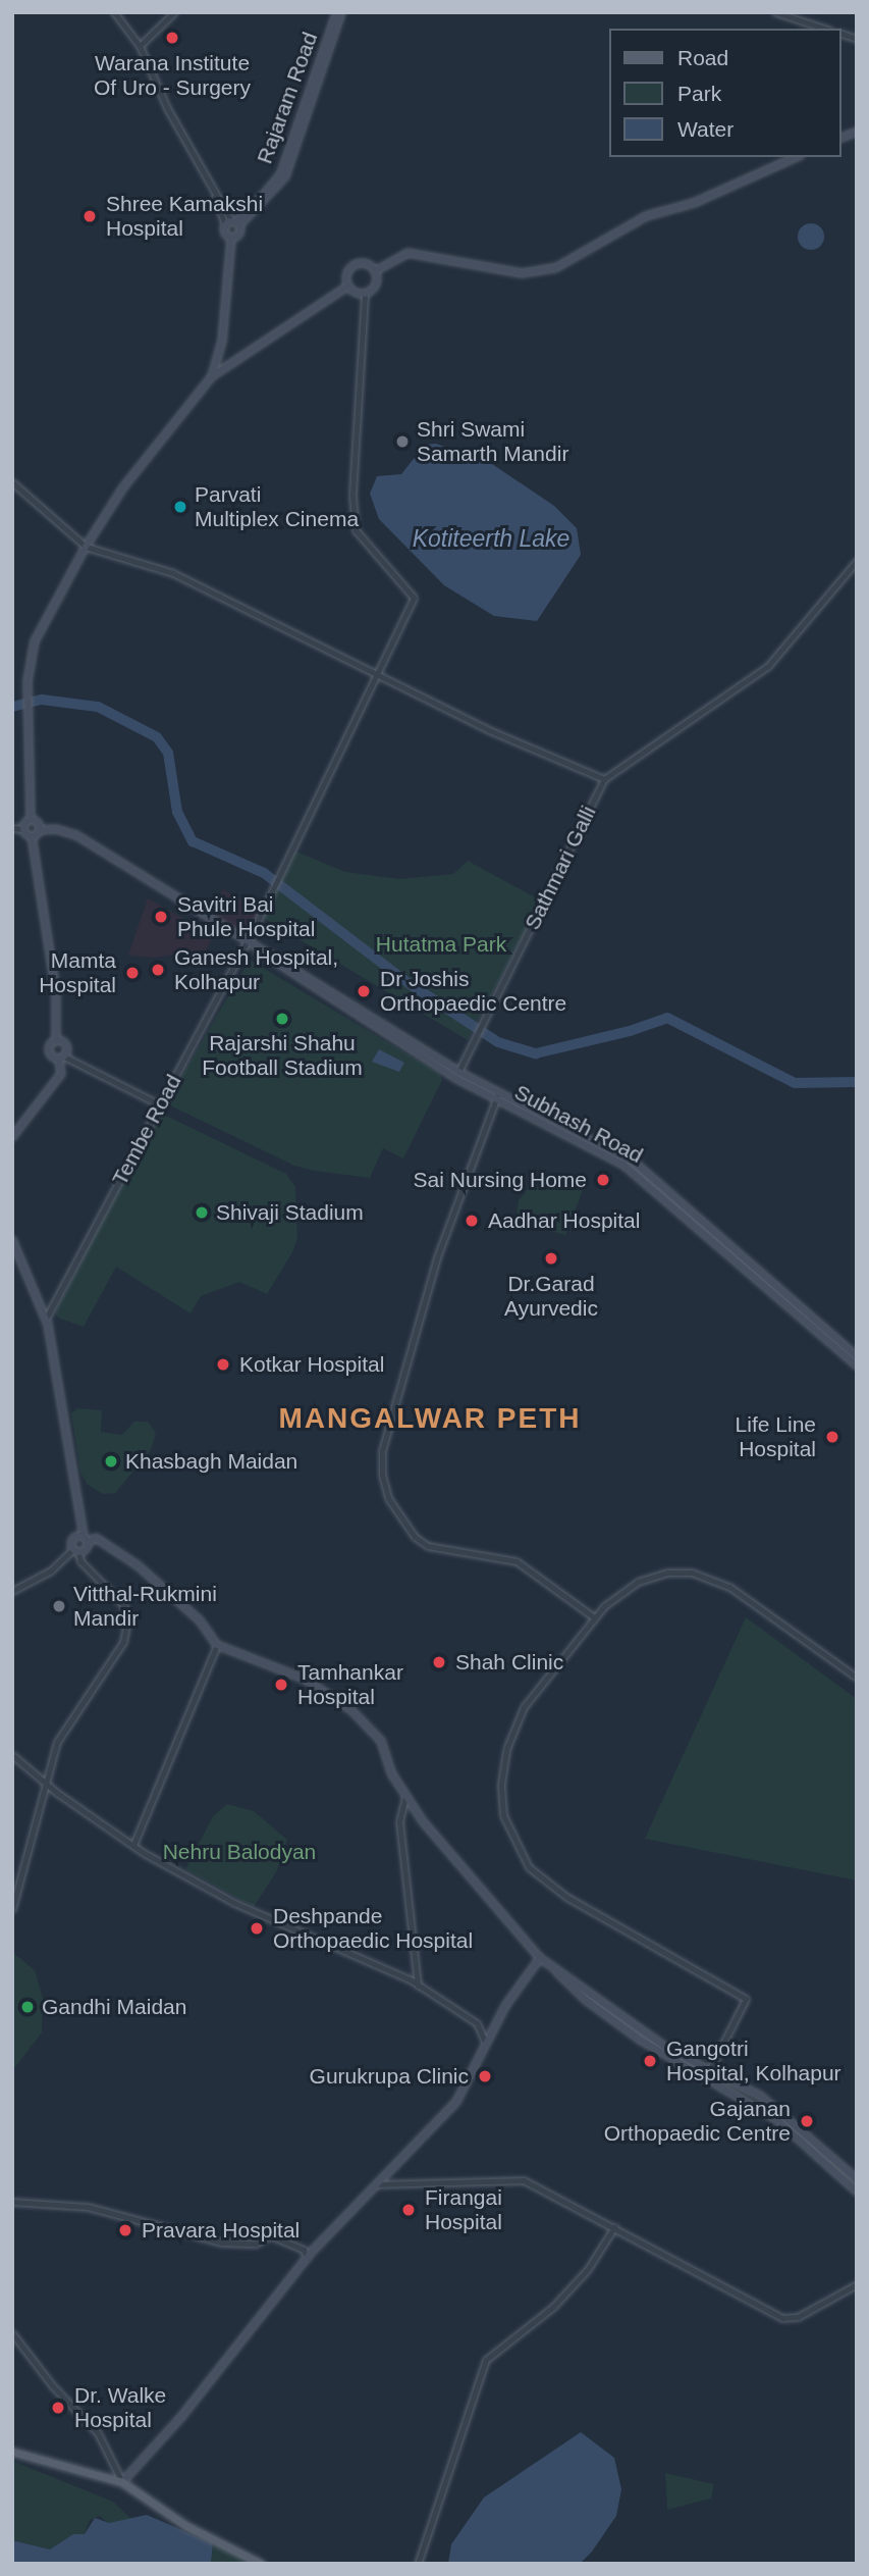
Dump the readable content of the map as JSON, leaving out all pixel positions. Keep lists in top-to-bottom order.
{
  "streets": {
    "main road": ["Rajaram Road", "Subhash Road"],
    "street": ["Sathmari Galli", "Tembe Road"]
  },
  "crossings": [
    ["Sathmari Galli", "Subhash Road"],
    ["Subhash Road", "Tembe Road"]
  ],
  "districts": ["MANGALWAR PETH"],
  "water": ["Kotiteerth Lake"],
  "parks": ["Hutatma Park", "Nehru Balodyan"],
  "places": [
    "Warana Institute Of Uro - Surgery",
    "Shree Kamakshi Hospital",
    "Shri Swami Samarth Mandir",
    "Parvati Multiplex Cinema",
    "Savitri Bai Phule Hospital",
    "Ganesh Hospital, Kolhapur",
    "Mamta Hospital",
    "Dr Joshis Orthopaedic Centre",
    "Rajarshi Shahu Football Stadium",
    "Sai Nursing Home",
    "Shivaji Stadium",
    "Aadhar Hospital",
    "Dr.Garad Ayurvedic",
    "Kotkar Hospital",
    "Life Line Hospital",
    "Khasbagh Maidan",
    "Vitthal-Rukmini Mandir",
    "Shah Clinic",
    "Tamhankar Hospital",
    "Deshpande Orthopaedic Hospital",
    "Gandhi Maidan",
    "Gangotri Hospital, Kolhapur",
    "Gurukrupa Clinic",
    "Gajanan Orthopaedic Centre",
    "Firangai Hospital",
    "Pravara Hospital",
    "Dr. Walke Hospital"
  ],
  "legend": ["Road", "Park", "Water"]
}
